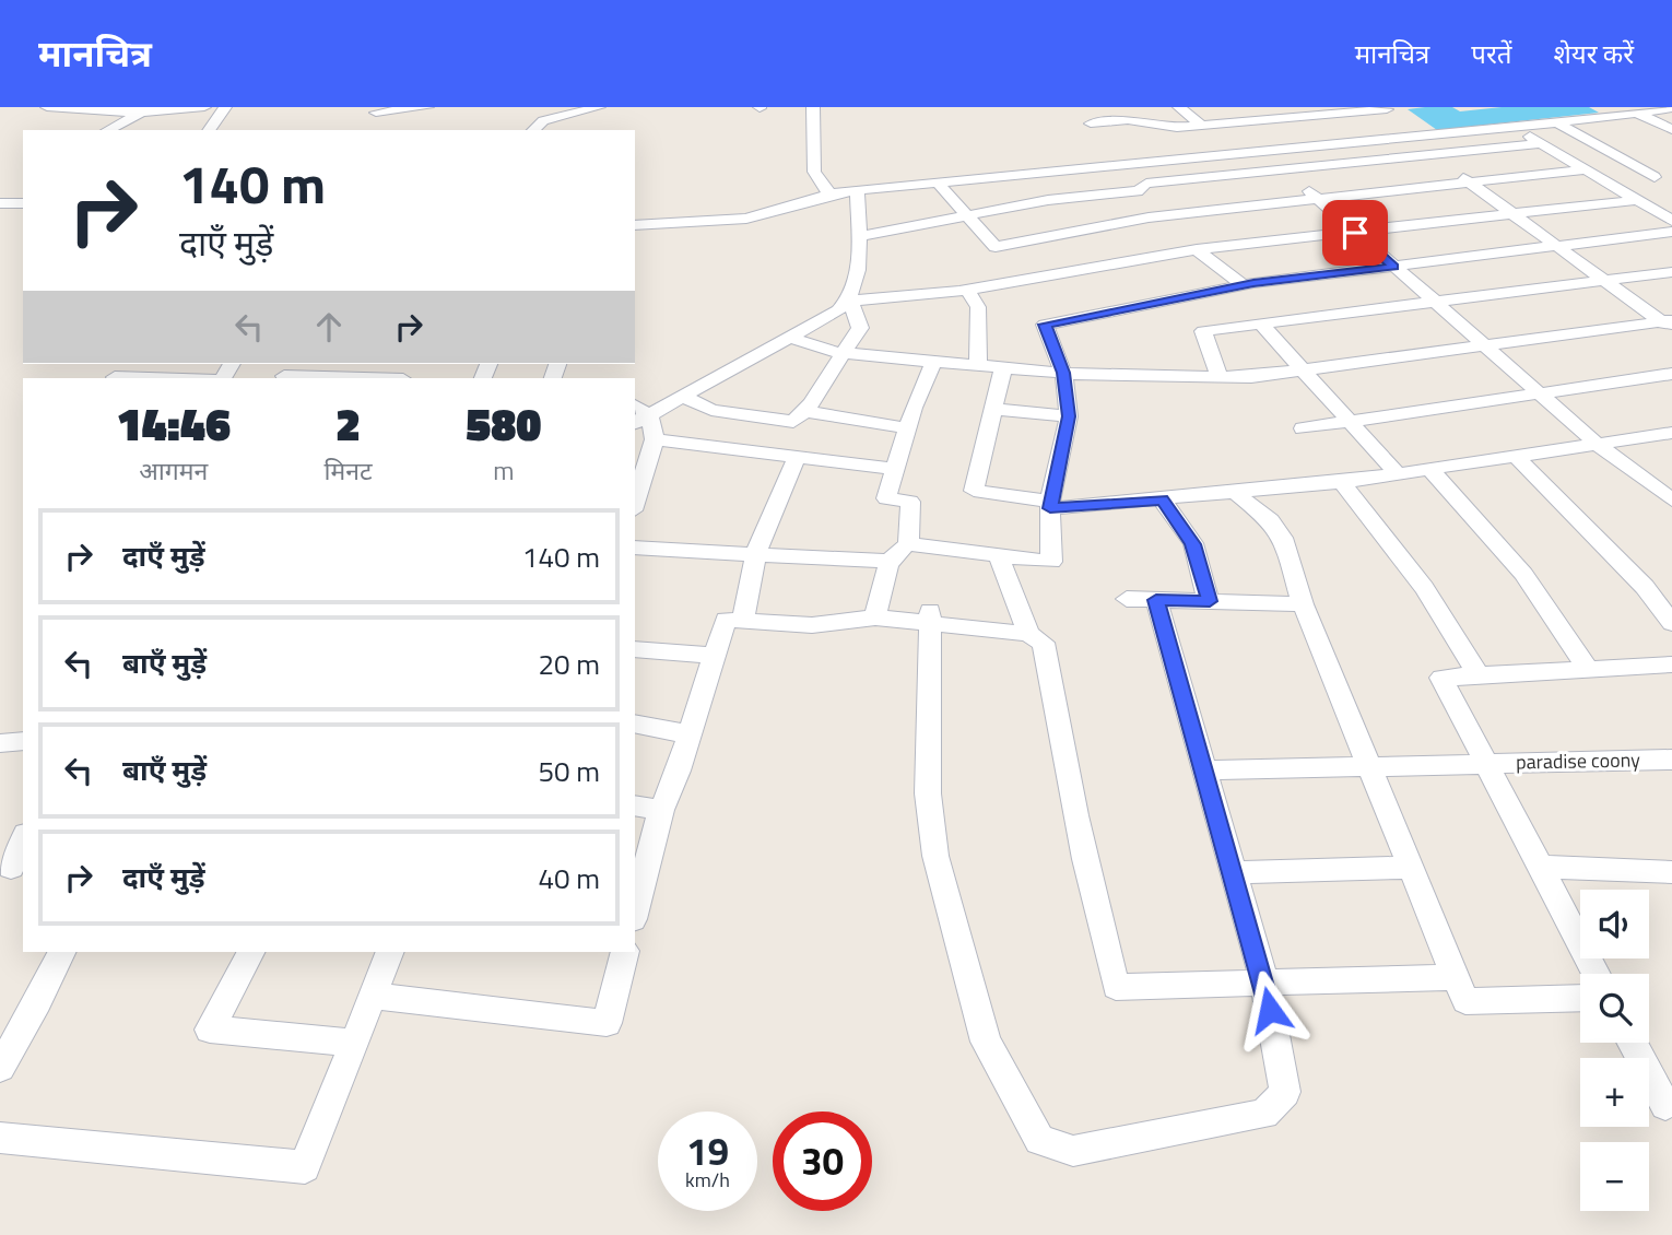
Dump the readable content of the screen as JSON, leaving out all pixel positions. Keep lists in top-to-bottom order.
{
  "streets": {
    "street": ["paradise coony"]
  },
  "page": {
    "header": "मानचित्र",
    "nav": ["मानचित्र", "परतें", "शेयर करें"],
    "turn": ["140 m", "दाएँ मुड़ें"],
    "eta": [
      "14:46",
      "आगमन",
      "2",
      "मिनट",
      "580",
      "m"
    ],
    "list": [
      {
        "name": "दाएँ मुड़ें",
        "value": "140 m"
      },
      {
        "name": "बाएँ मुड़ें",
        "value": "20 m"
      },
      {
        "name": "बाएँ मुड़ें",
        "value": "50 m"
      },
      {
        "name": "दाएँ मुड़ें",
        "value": "40 m"
      }
    ],
    "map_buttons": ["+", "−"],
    "speed": "19 km/h",
    "limit": "30"
  }
}
